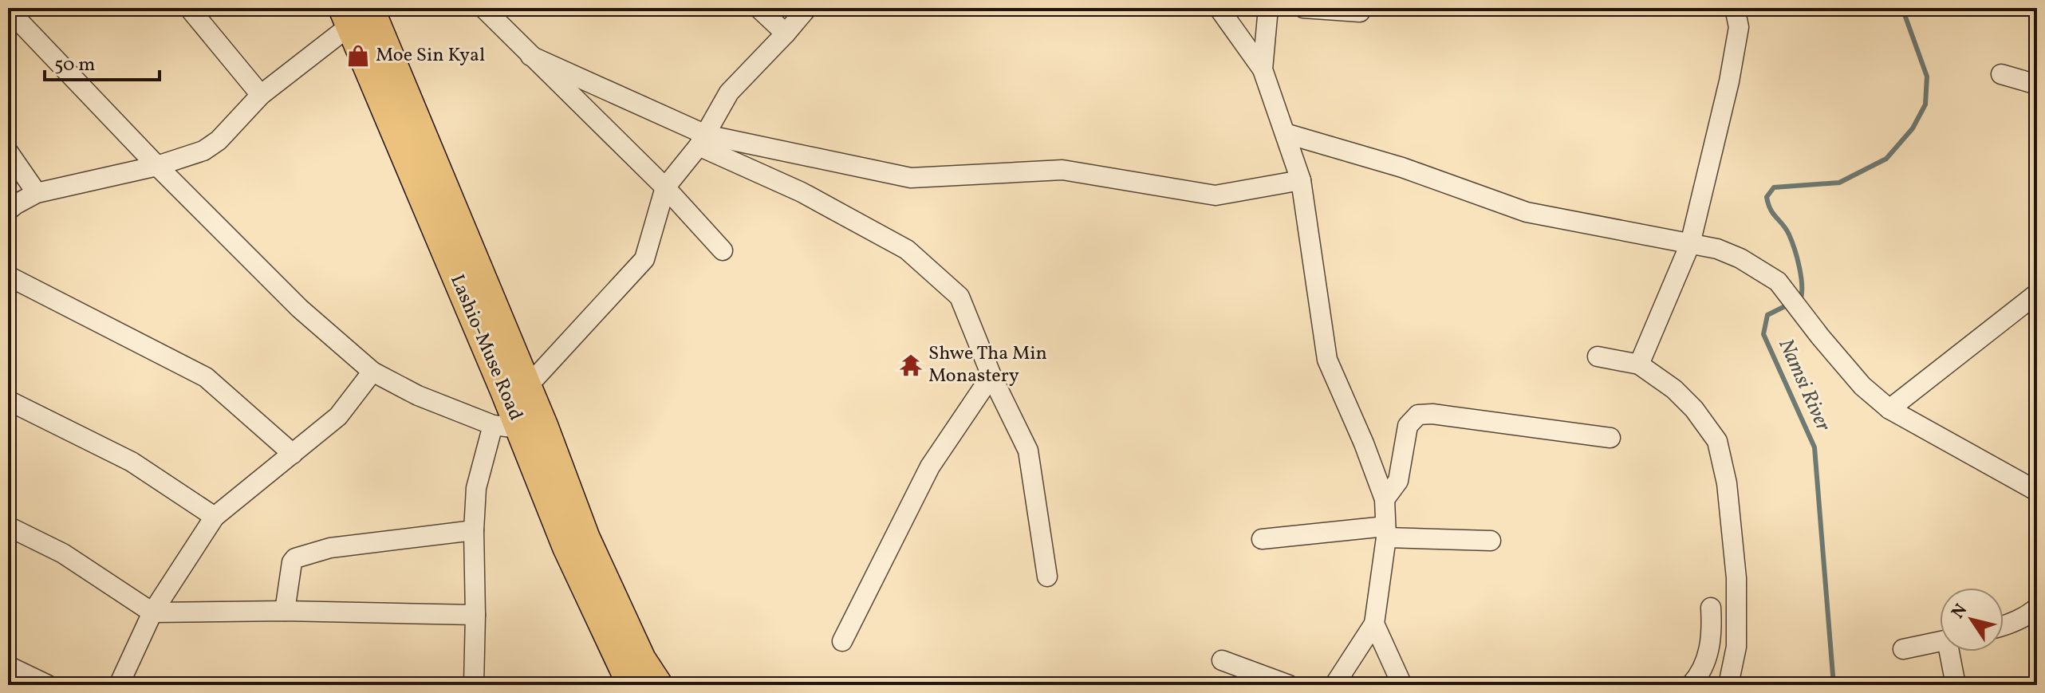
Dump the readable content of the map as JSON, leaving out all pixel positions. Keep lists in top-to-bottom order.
{
  "streets": {
    "highway": ["Lashio-Muse Road"]
  },
  "water": ["Namsi River"],
  "places": {
    "shop": ["Moe Sin Kyal"],
    "temple": ["Shwe Tha Min Monastery"]
  },
  "scale_bar": "50 m",
  "north": "top left"
}
